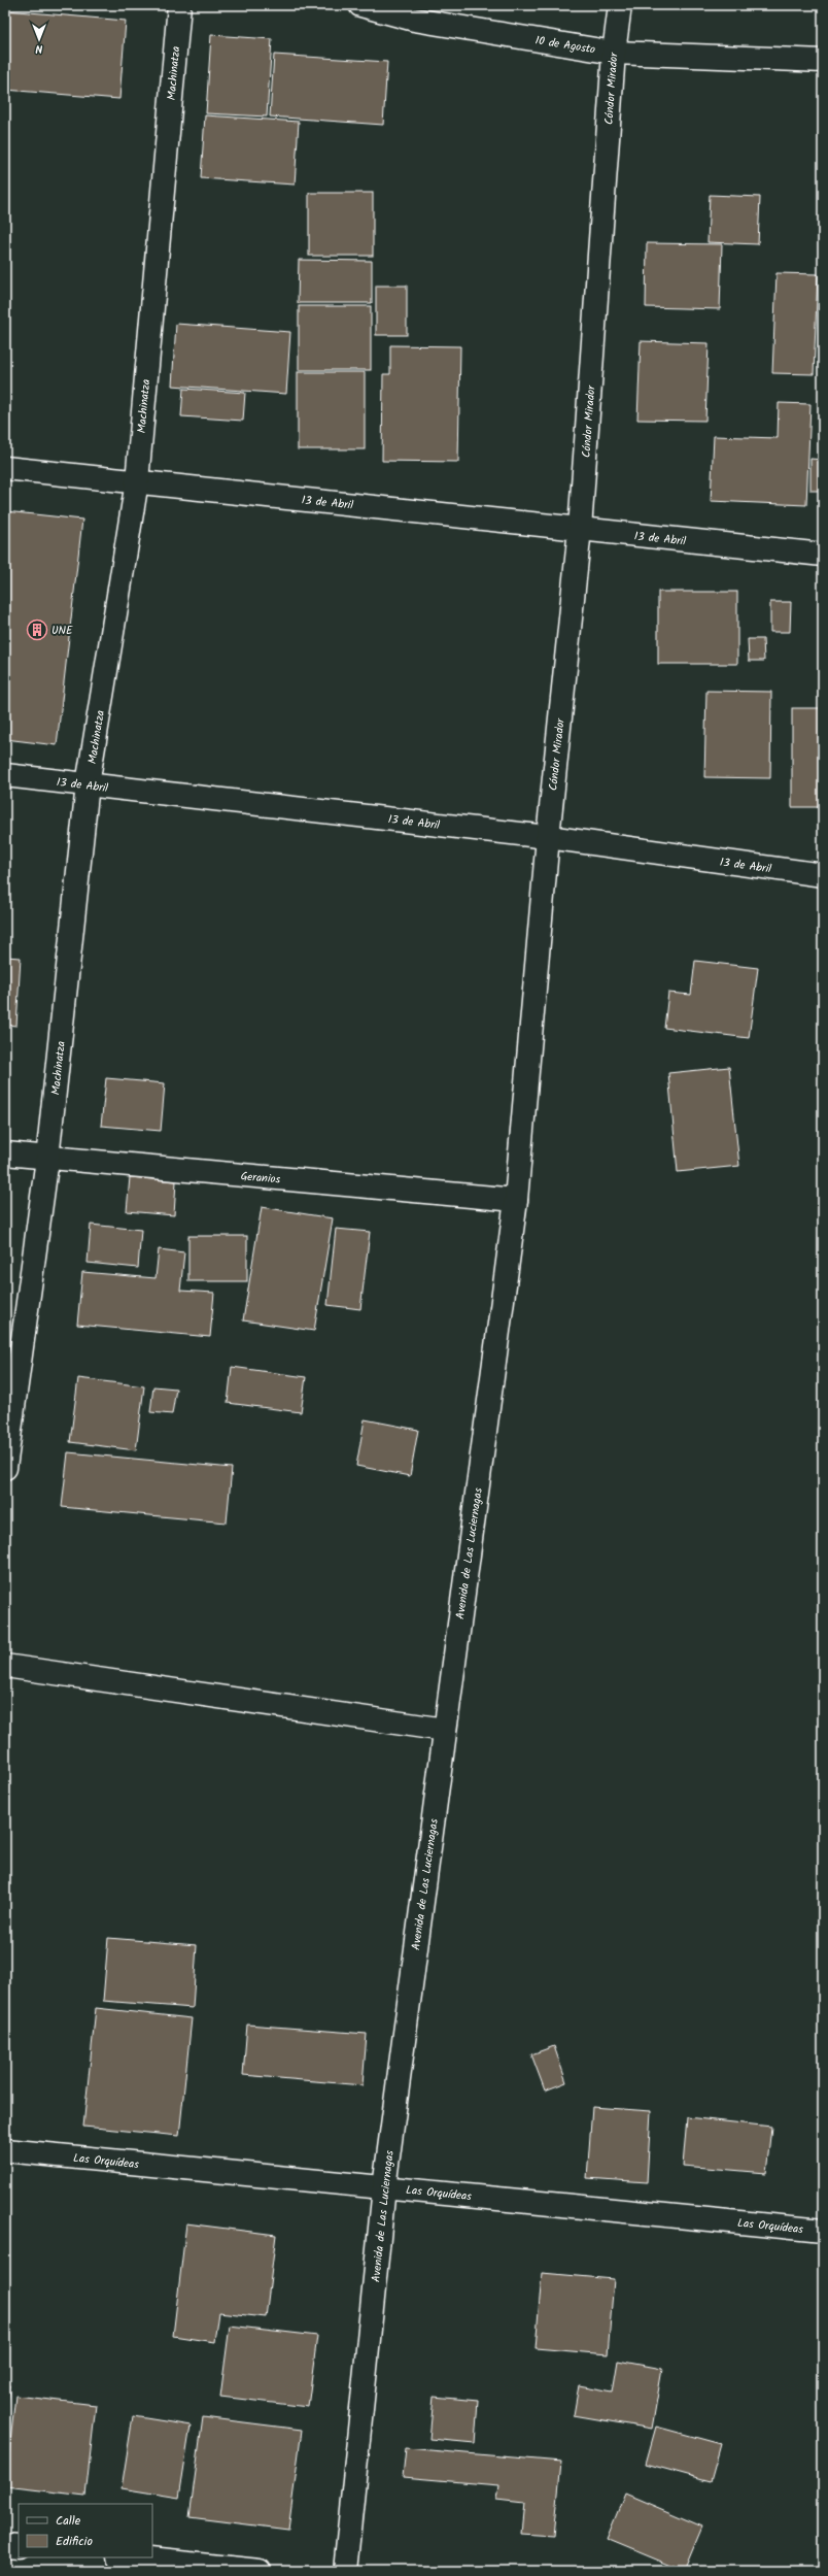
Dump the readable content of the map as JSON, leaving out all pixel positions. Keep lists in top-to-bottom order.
{
  "streets": {
    "street": [
      "10 de Agosto",
      "Machinatza",
      "Cóndor Mirador",
      "13 de Abril",
      "Geranios",
      "Avenida de Las Luciernagas",
      "Las Orquídeas"
    ]
  },
  "crossings": [
    ["10 de Agosto", "Cóndor Mirador"],
    ["Machinatza", "13 de Abril"],
    ["Machinatza", "Geranios"],
    ["Cóndor Mirador", "13 de Abril"],
    ["Cóndor Mirador", "Geranios"],
    ["Cóndor Mirador", "Avenida de Las Luciernagas"],
    ["Geranios", "Avenida de Las Luciernagas"],
    ["Avenida de Las Luciernagas", "Las Orquídeas"]
  ],
  "places": {
    "building": ["UNE"]
  },
  "legend": ["Calle", "Edificio"],
  "north": "bottom"
}
